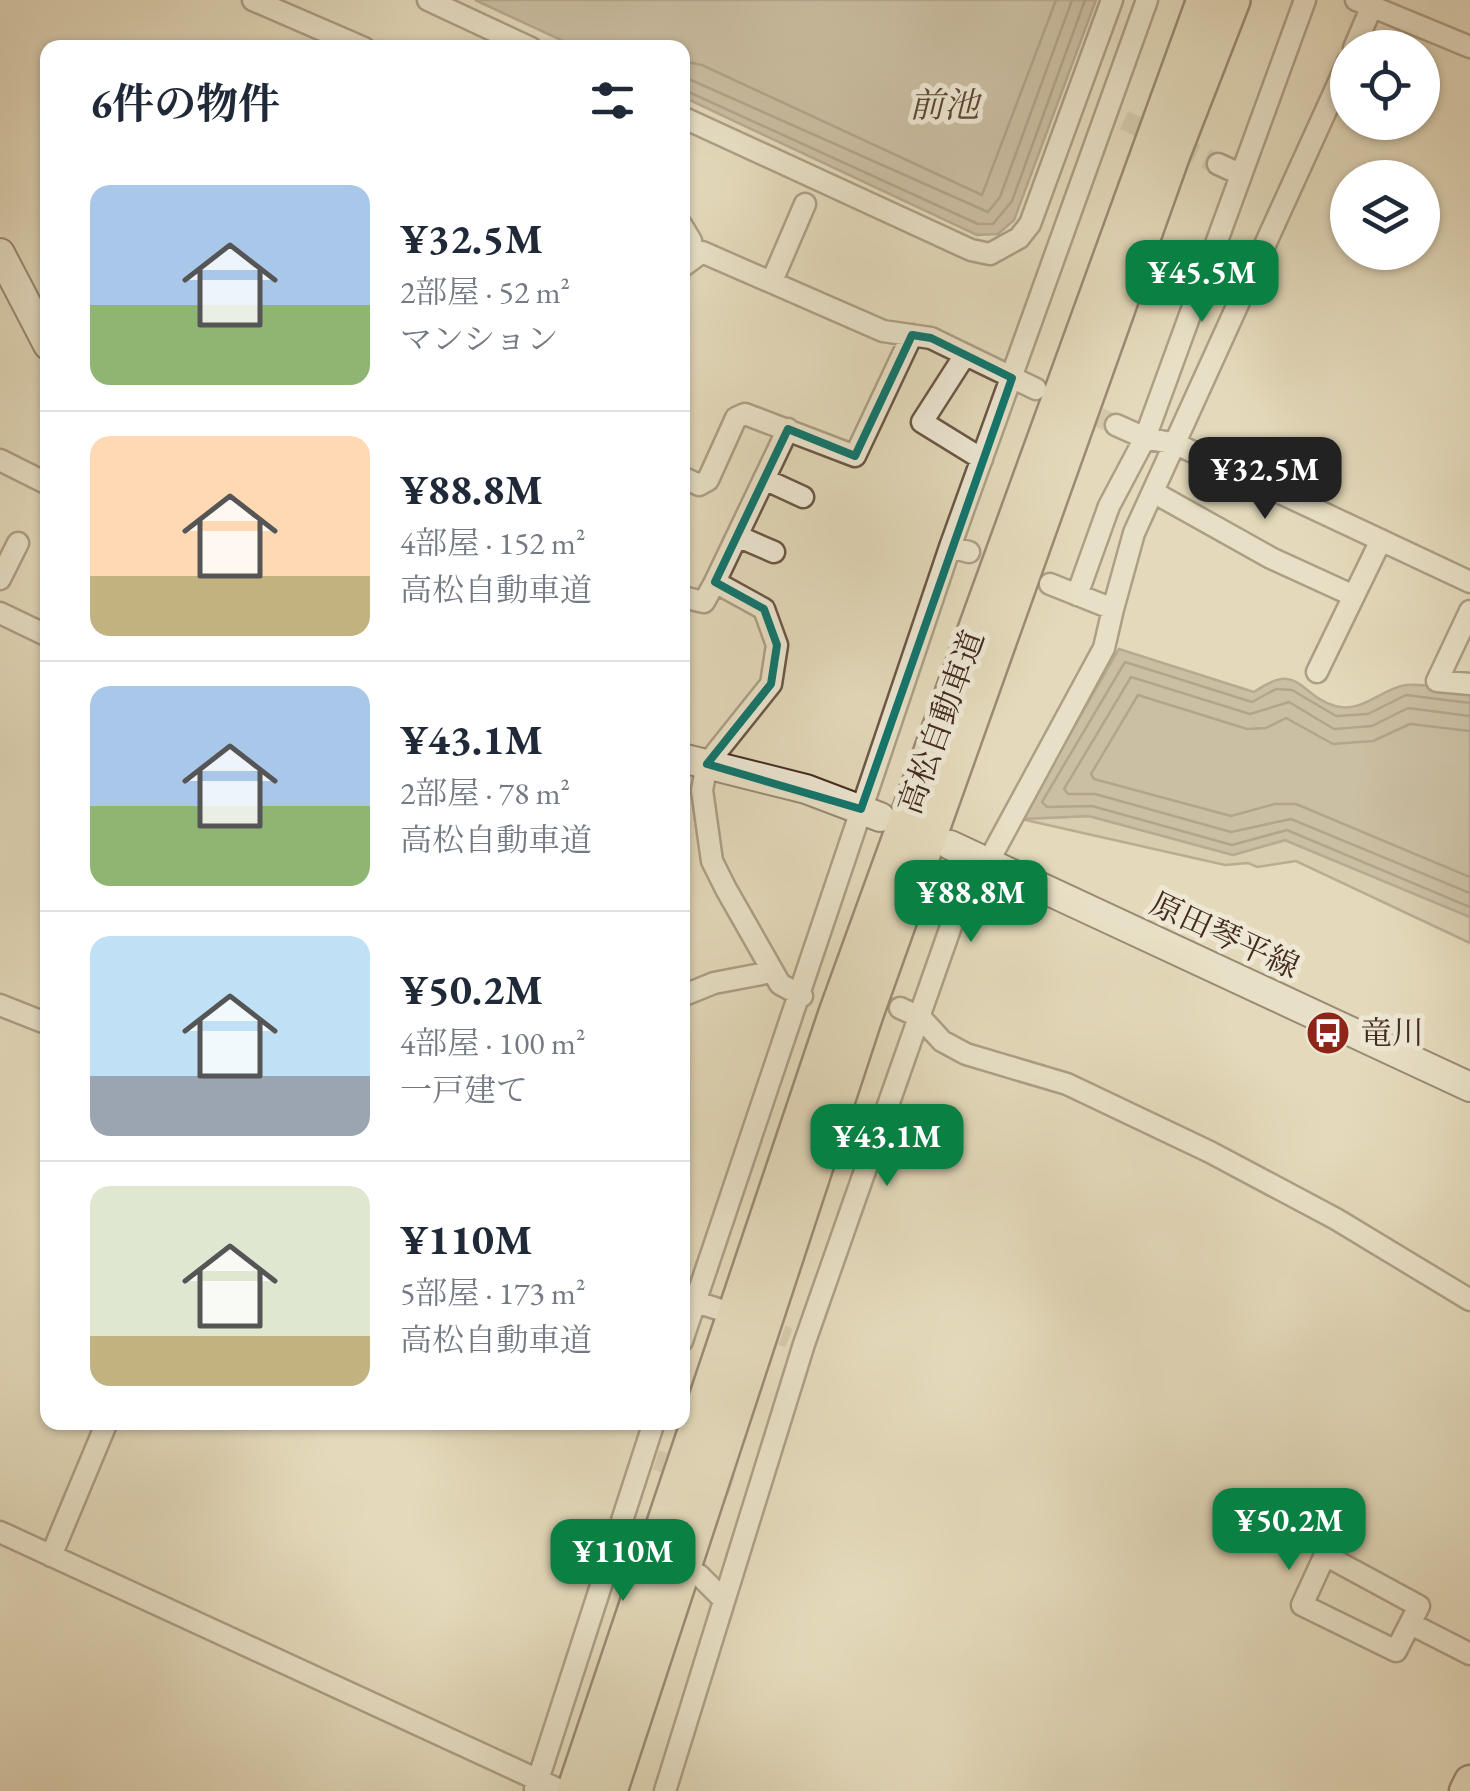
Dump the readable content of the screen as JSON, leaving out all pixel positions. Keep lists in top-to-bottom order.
{
  "streets": {
    "highway": ["高松自動車道"],
    "main road": ["原田琴平線"]
  },
  "water": ["前池"],
  "places": {
    "bus stop": ["竜川"]
  },
  "page": {
    "heading": "6件の物件",
    "list": [
      {
        "name": "¥32.5M",
        "note": "2部屋 · 52 m² · マンション"
      },
      {
        "name": "¥88.8M",
        "note": "4部屋 · 152 m² · 高松自動車道"
      },
      {
        "name": "¥43.1M",
        "note": "2部屋 · 78 m² · 高松自動車道"
      },
      {
        "name": "¥50.2M",
        "note": "4部屋 · 100 m² · 一戸建て"
      },
      {
        "name": "¥110M",
        "note": "5部屋 · 173 m² · 高松自動車道"
      }
    ],
    "price": [
      "¥45.5M",
      "¥32.5M",
      "¥88.8M",
      "¥43.1M",
      "¥50.2M",
      "¥110M"
    ]
  }
}
